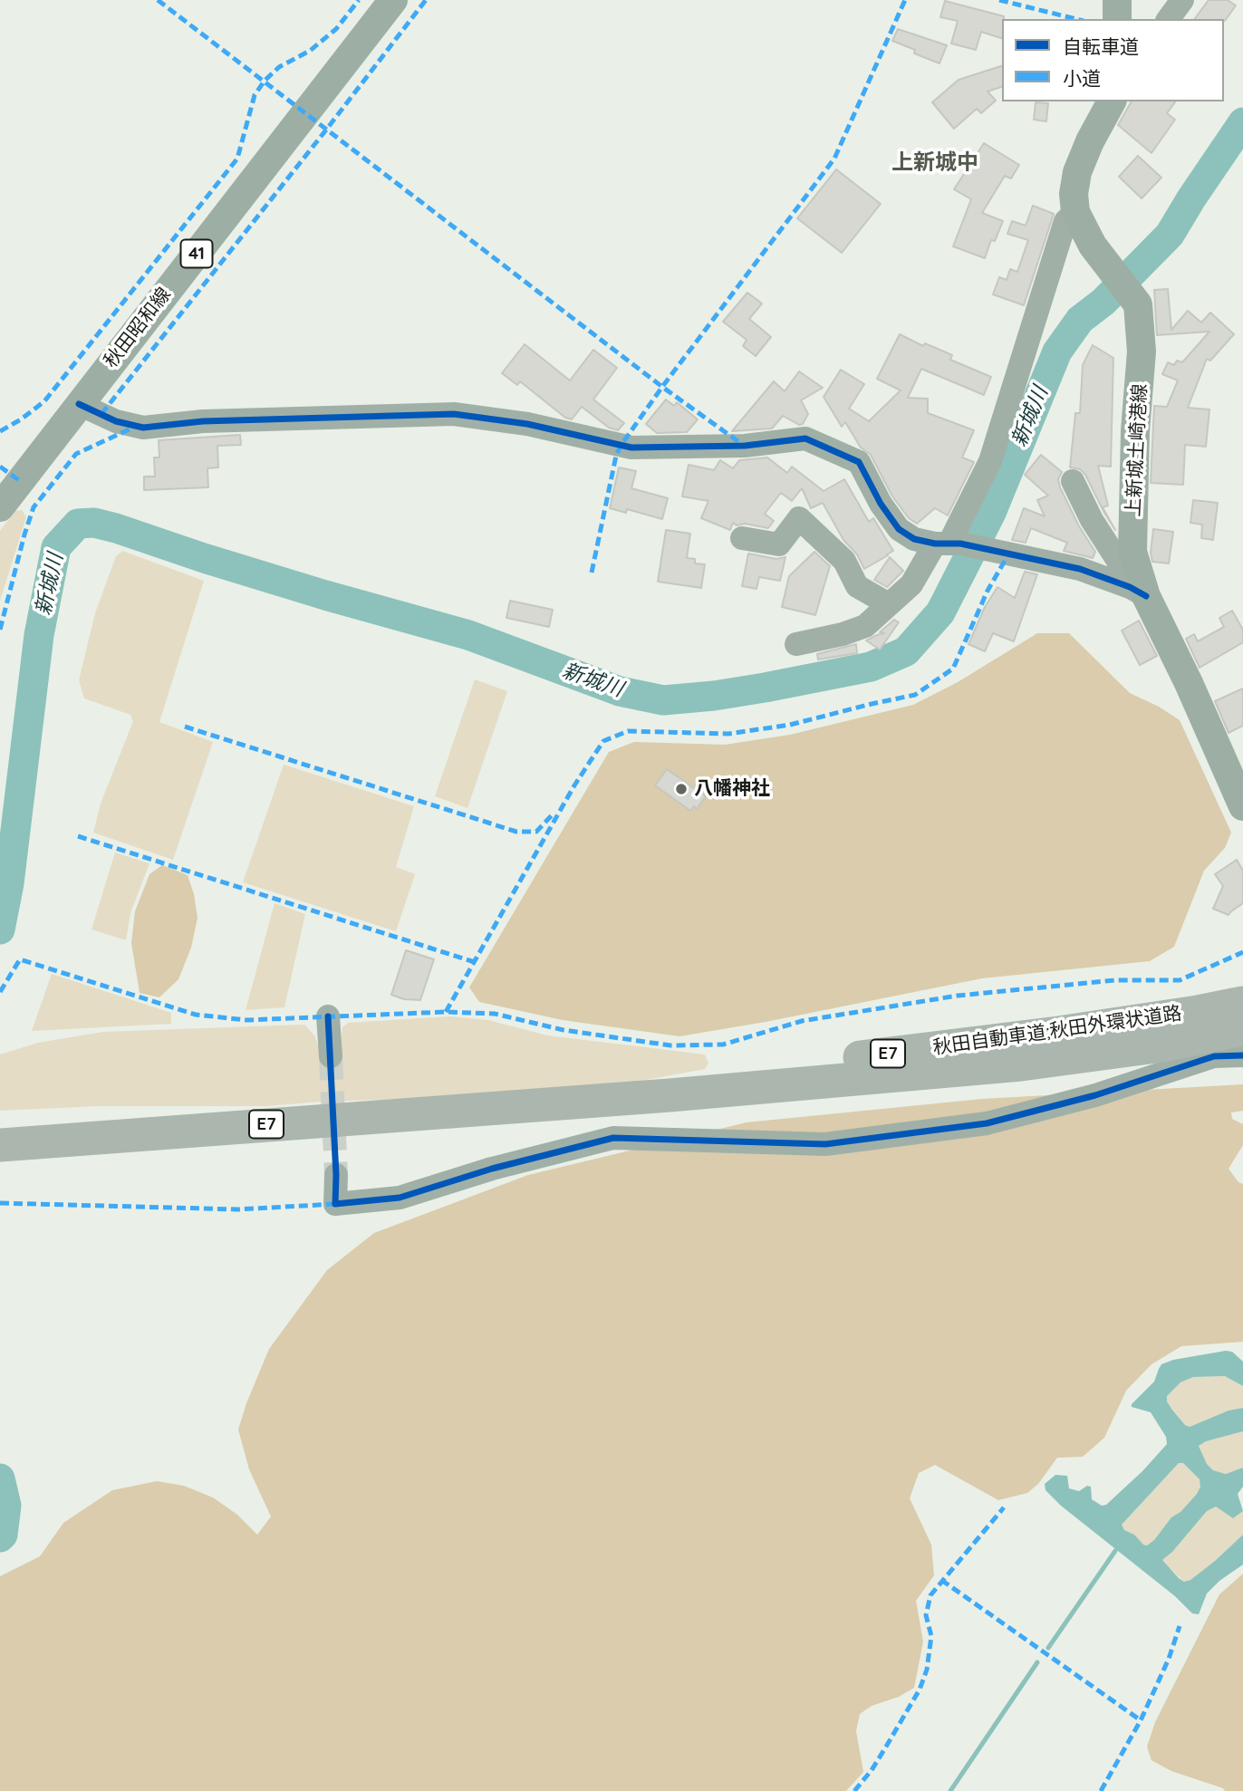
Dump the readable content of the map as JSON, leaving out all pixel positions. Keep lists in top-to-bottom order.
{
  "streets": {
    "highway": ["秋田自動車道;秋田外環状道路", "E7"],
    "main road": ["41", "秋田昭和線", "上新城土崎港線"]
  },
  "districts": ["上新城中"],
  "water": ["新城川"],
  "places": ["八幡神社"],
  "legend": ["自転車道", "小道"]
}
